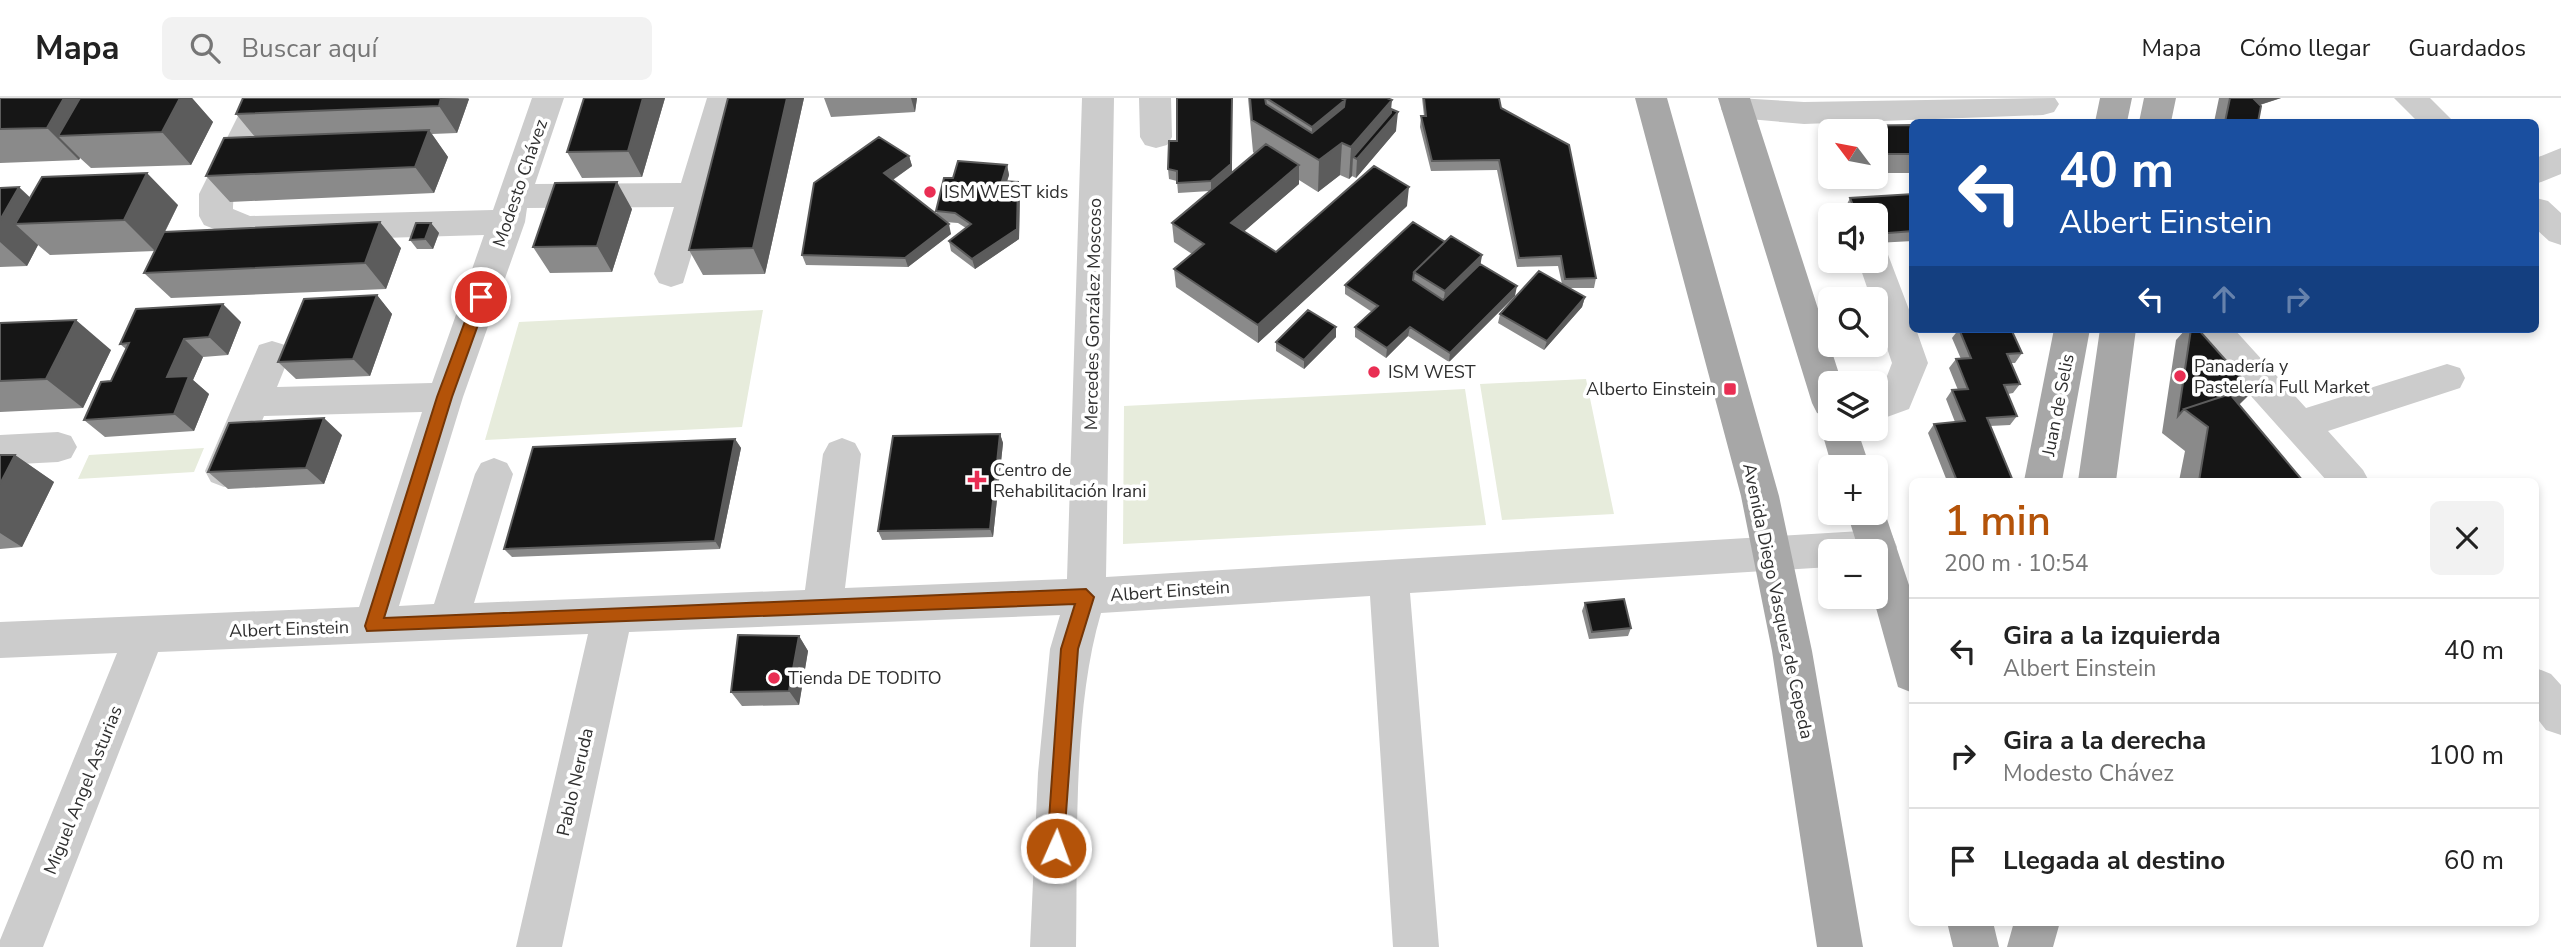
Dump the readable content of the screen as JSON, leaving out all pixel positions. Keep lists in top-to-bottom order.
{
  "streets": {
    "main road": ["Juan de Selis", "Avenida Diego Vasquez de Cepeda"],
    "street": [
      "Modesto Chávez",
      "Mercedes González Moscoso",
      "Albert Einstein",
      "Pablo Neruda",
      "Miguel Angel Asturias"
    ]
  },
  "crossings": [
    ["Modesto Chávez", "Albert Einstein"],
    ["Mercedes González Moscoso", "Albert Einstein"],
    ["Albert Einstein", "Avenida Diego Vasquez de Cepeda"],
    ["Albert Einstein", "Pablo Neruda"],
    ["Albert Einstein", "Miguel Angel Asturias"]
  ],
  "places": {
    "other": [
      "ISM WEST kids",
      "ISM WEST",
      "Panadería y Pastelería Full Market",
      "Tienda DE TODITO"
    ],
    "transit": ["Alberto Einstein"],
    "health": ["Centro de Rehabilitación Irani"]
  },
  "north": "top left",
  "page": {
    "header": "Mapa",
    "search": "Buscar aquí",
    "nav": ["Mapa", "Cómo llegar", "Guardados"],
    "map_buttons": ["+", "−"],
    "turn": ["40 m", "Albert Einstein"],
    "heading": ["1 min", "200 m · 10:54"],
    "list": [
      {
        "name": "Gira a la izquierda",
        "note": "Albert Einstein",
        "value": "40 m"
      },
      {
        "name": "Gira a la derecha",
        "note": "Modesto Chávez",
        "value": "100 m"
      },
      {
        "name": "Llegada al destino",
        "value": "60 m"
      }
    ]
  }
}
